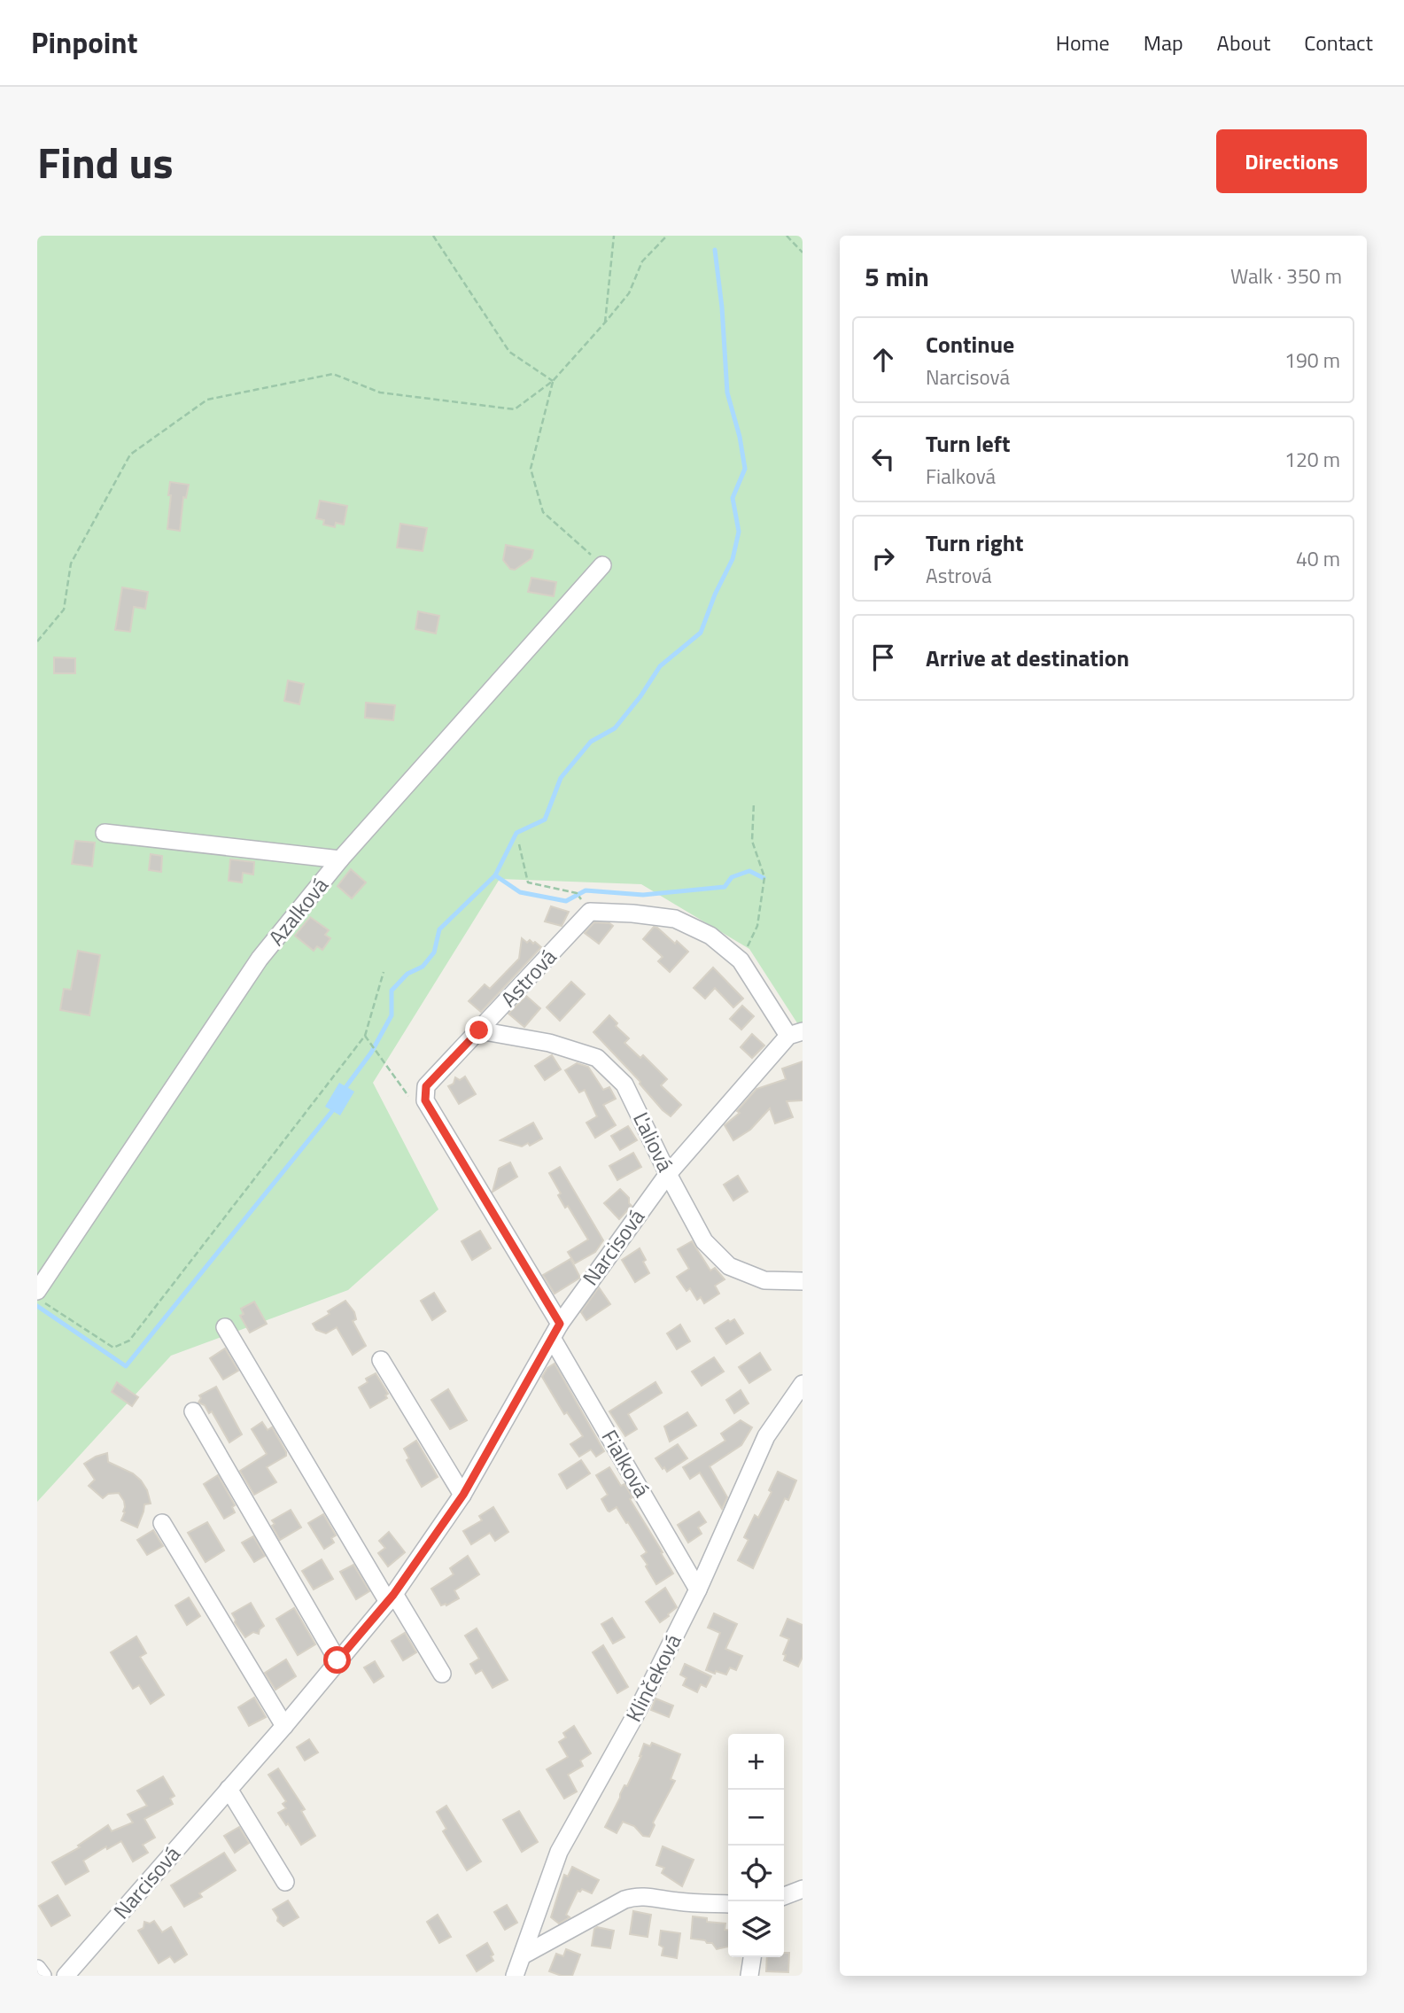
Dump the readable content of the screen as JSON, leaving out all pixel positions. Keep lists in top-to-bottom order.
{
  "streets": {
    "street": [
      "Azalková",
      "Astrová",
      "Ľaliová",
      "Narcisová",
      "Fialková",
      "Klinčeková"
    ]
  },
  "crossings": [
    ["Astrová", "Ľaliová"],
    ["Astrová", "Fialková"],
    ["Ľaliová", "Narcisová"],
    ["Narcisová", "Fialková"],
    ["Fialková", "Klinčeková"]
  ],
  "page": {
    "header": "Pinpoint",
    "nav": [
      "Home",
      "Map",
      "About",
      "Contact"
    ],
    "title": "Find us",
    "buttons": "Directions",
    "heading": ["5 min", "Walk · 350 m"],
    "list": [
      ["Continue", "Narcisová", "190 m"],
      ["Turn left", "Fialková", "120 m"],
      ["Turn right", "Astrová", "40 m"],
      "Arrive at destination"
    ],
    "map_buttons": ["+", "−"]
  }
}
